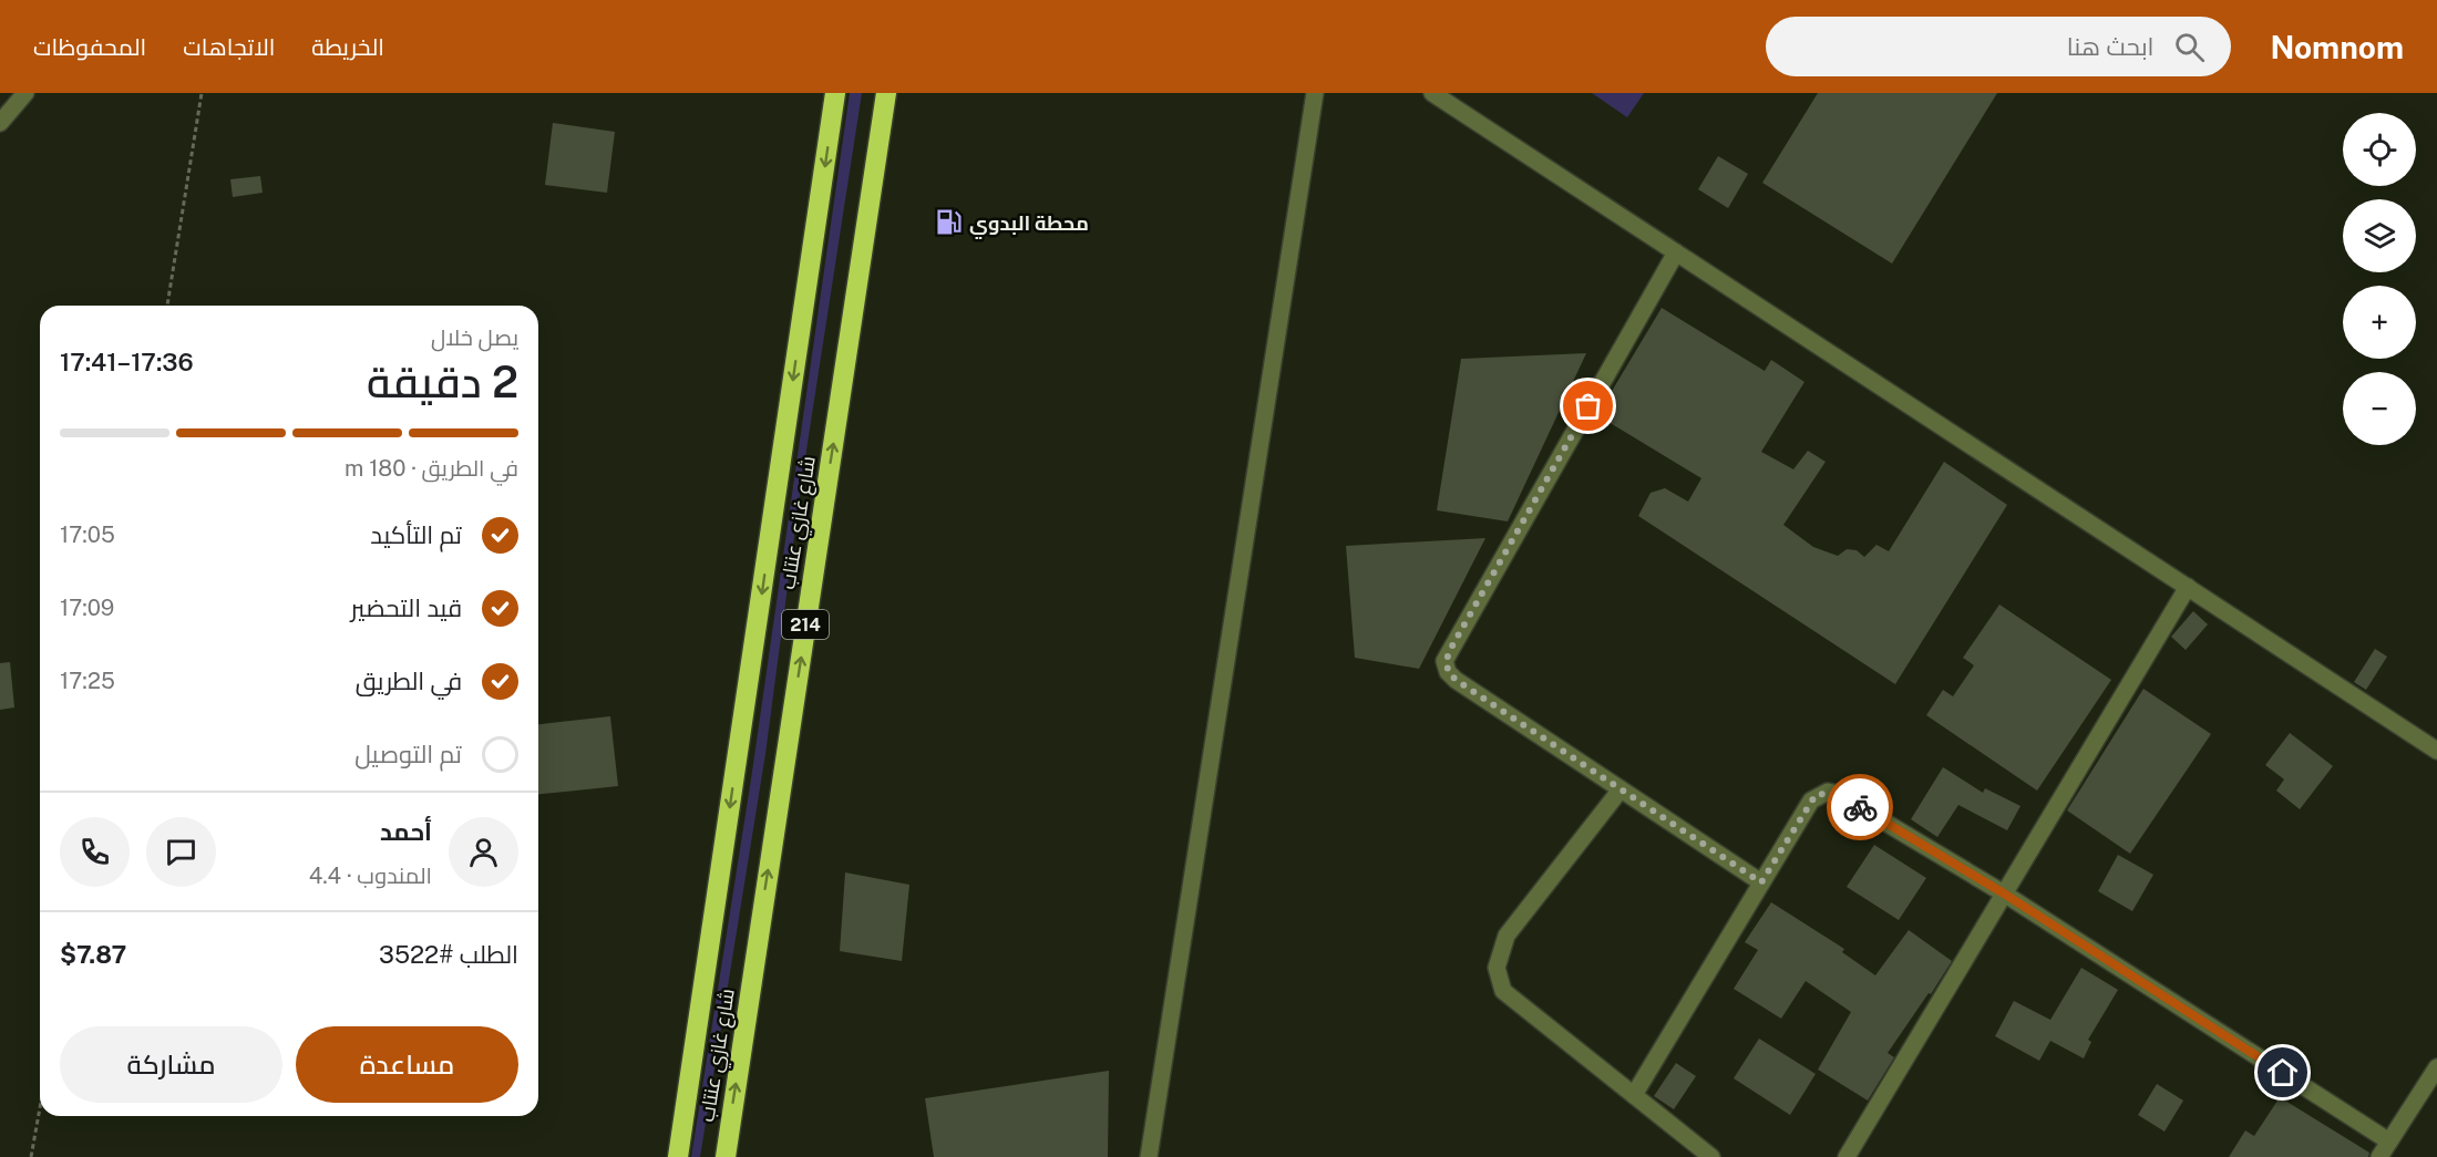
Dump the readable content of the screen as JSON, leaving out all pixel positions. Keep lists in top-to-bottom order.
{
  "streets": {
    "highway": ["شارع غازي عنتاب", "214"]
  },
  "places": {
    "fuel station": ["محطة البدوي"]
  },
  "page": {
    "header": "Nomnom",
    "search": "ابحث هنا",
    "nav": ["الخريطة", "الاتجاهات", "المحفوظات"],
    "map_buttons": ["+", "−"],
    "heading": ["2 دقيقة", "يصل خلال", "17:36–17:41"],
    "panel": [
      "أحمد",
      "المندوب · 4.4",
      "الطلب #3522",
      "$7.87"
    ],
    "bar": "في الطريق · 180 m",
    "list": [
      ["تم التأكيد", "17:05"],
      ["قيد التحضير", "17:09"],
      ["في الطريق", "17:25"],
      "تم التوصيل"
    ],
    "buttons": ["مساعدة", "مشاركة"]
  }
}
